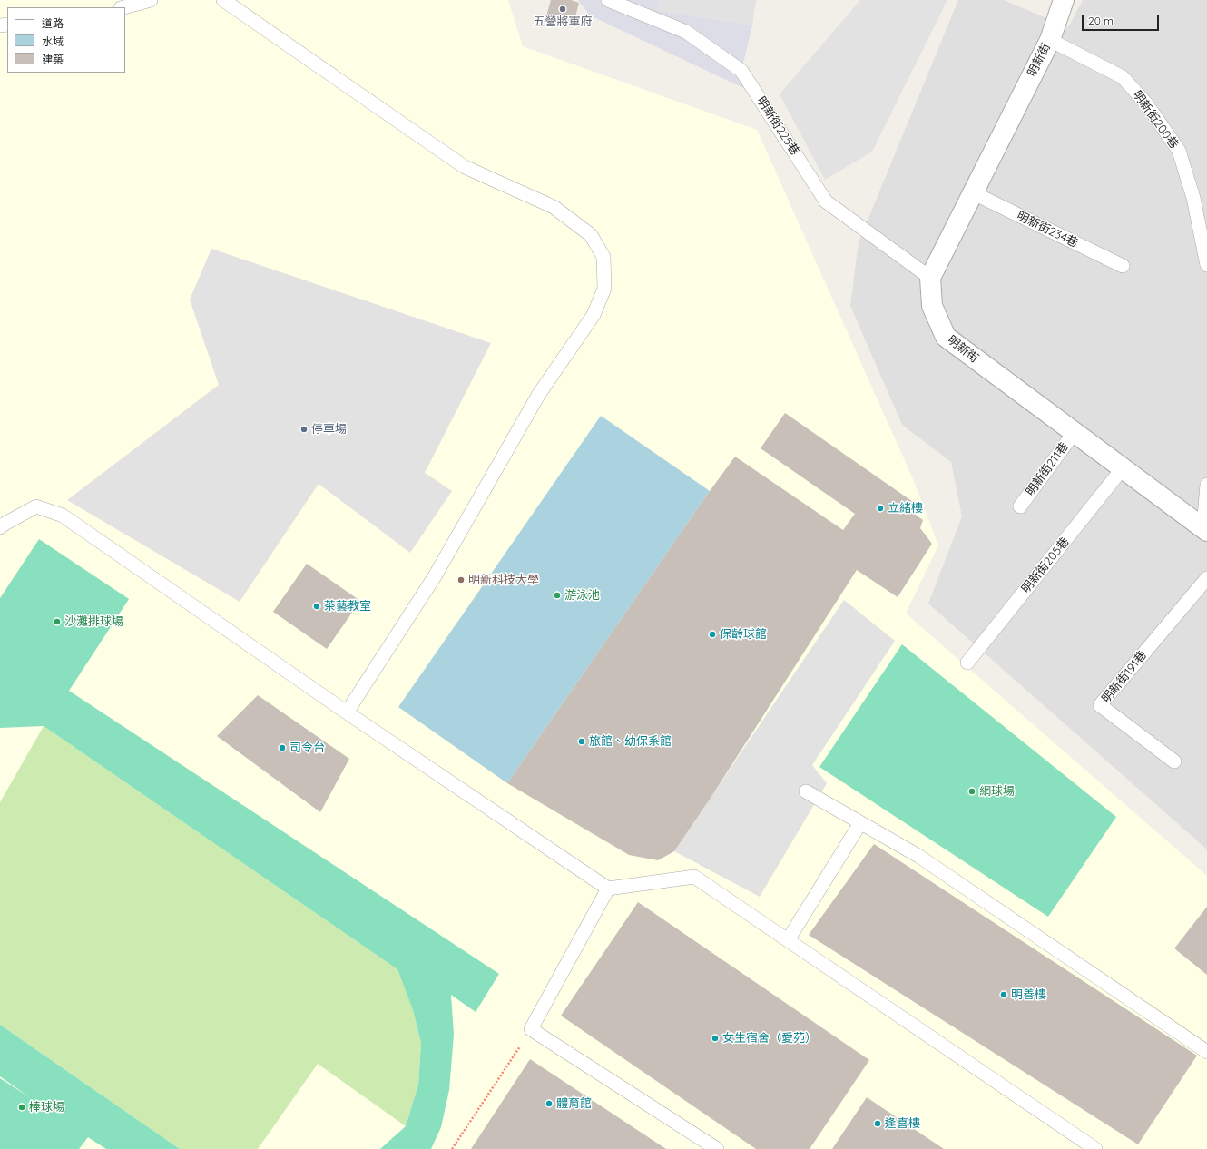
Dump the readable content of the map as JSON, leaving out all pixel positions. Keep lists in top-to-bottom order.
{
  "streets": {
    "street": ["明新街"],
    "lane": [
      "明新街200巷",
      "明新街225巷",
      "明新街234巷",
      "明新街211巷",
      "明新街205巷",
      "明新街191巷"
    ]
  },
  "crossings": [
    ["明新街", "明新街200巷"],
    ["明新街", "明新街225巷"],
    ["明新街", "明新街234巷"],
    ["明新街", "明新街211巷"],
    ["明新街", "明新街205巷"]
  ],
  "places": [
    "五營將軍府",
    "停車場",
    "立緒樓",
    "明新科技大學",
    "游泳池",
    "茶藝教室",
    "沙灘排球場",
    "保齡球館",
    "旅館、幼保系館",
    "司令台",
    "網球場",
    "明善樓",
    "女生宿舍（愛苑）",
    "體育館",
    "棒球場",
    "逢喜樓"
  ],
  "legend": ["道路", "水域", "建築"],
  "scale_bar": "20 m"
}
